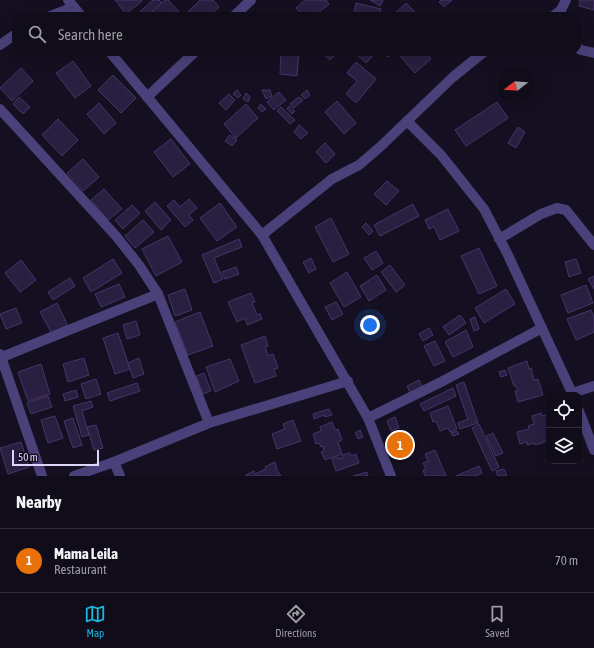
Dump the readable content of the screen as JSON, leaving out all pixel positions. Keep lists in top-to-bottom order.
{
  "scale_bar": "50 m",
  "north": "left",
  "page": {
    "search": "Search here",
    "pins": "1",
    "scale": "50 m",
    "heading": "Nearby",
    "list": [
      {
        "mark": "1",
        "name": "Mama Leila",
        "note": "Restaurant",
        "value": "70 m"
      }
    ],
    "nav": ["Map", "Directions", "Saved"]
  }
}
